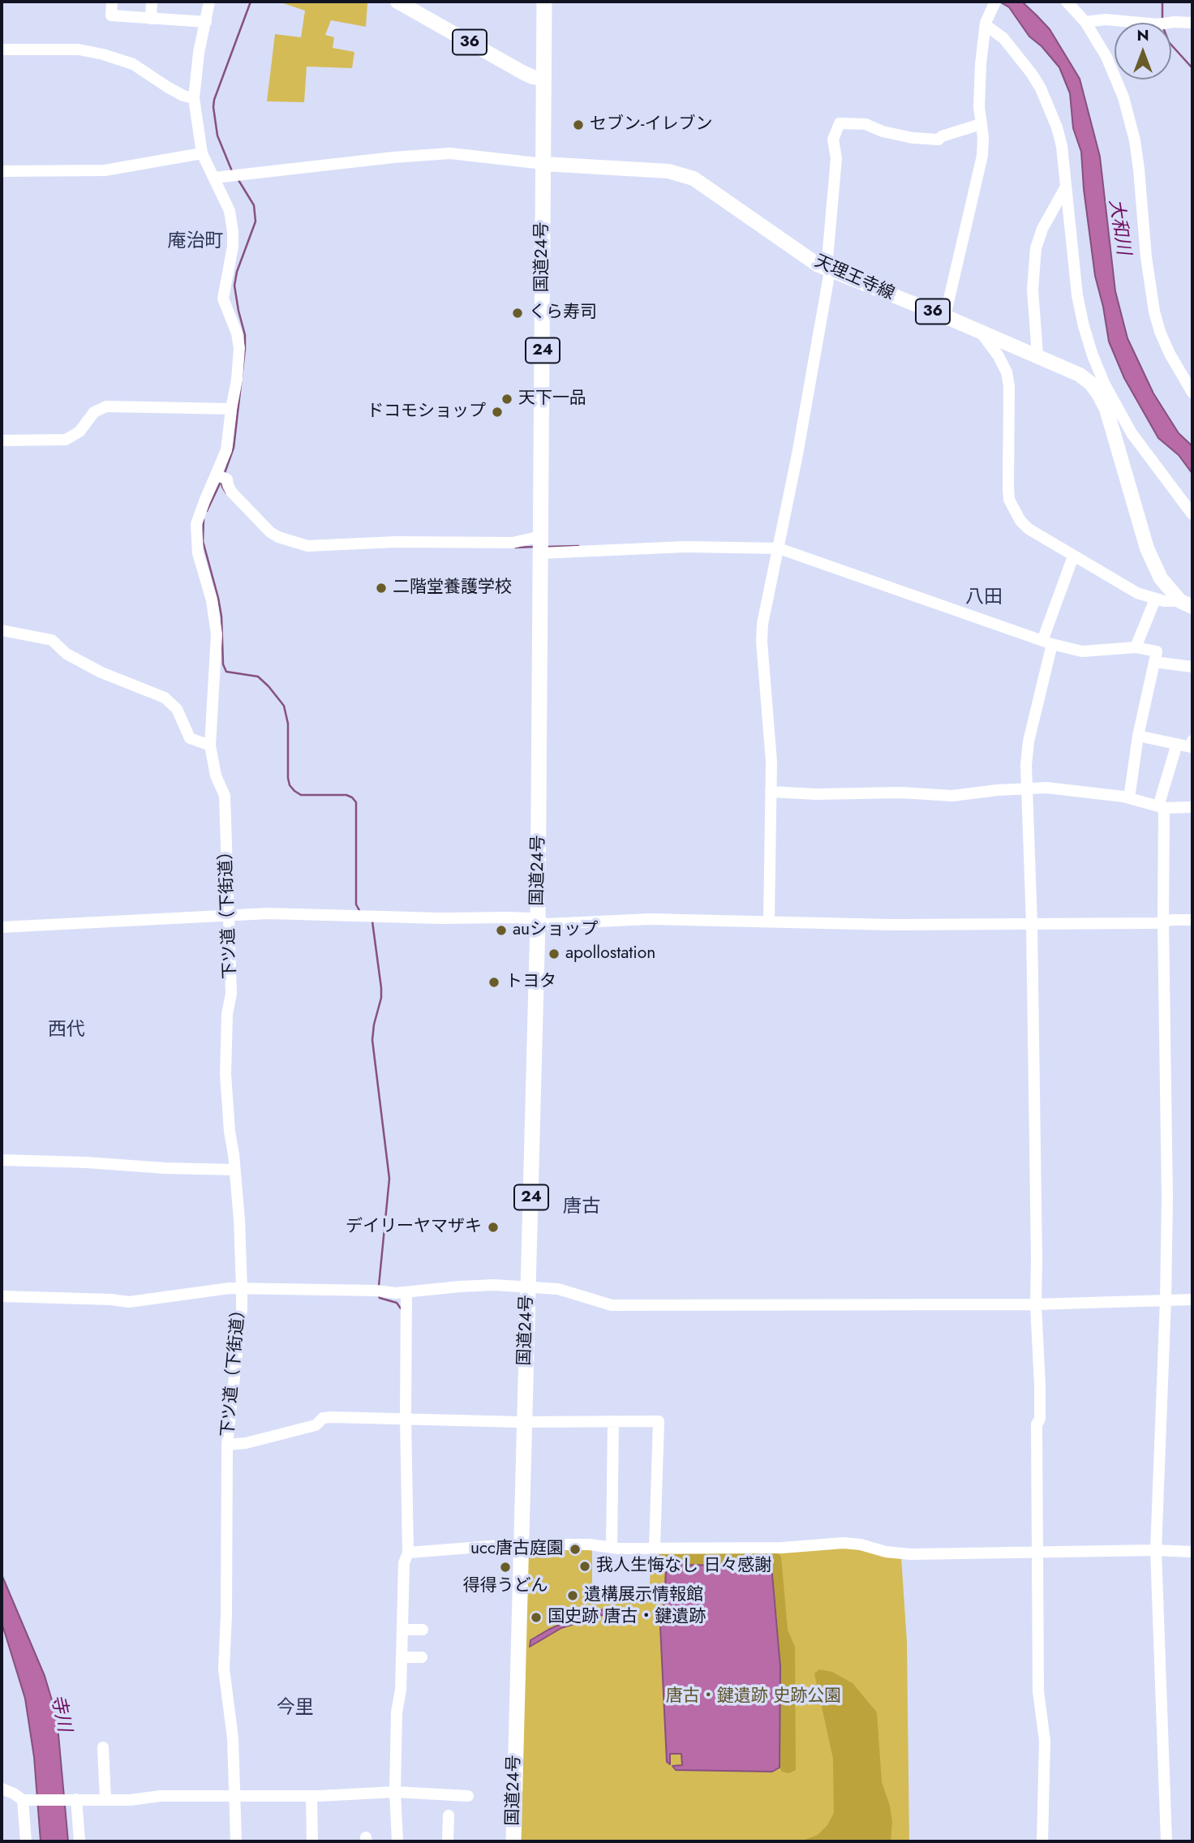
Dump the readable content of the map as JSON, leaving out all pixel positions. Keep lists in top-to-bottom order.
{
  "streets": {
    "highway": ["国道24号", "24"],
    "main road": ["36", "天理王寺線"],
    "street": ["下ツ道（下街道）"]
  },
  "crossings": [
    ["36", "国道24号"],
    ["国道24号", "天理王寺線"]
  ],
  "districts": [
    "庵治町",
    "八田",
    "西代",
    "唐古",
    "今里"
  ],
  "water": ["大和川", "寺川"],
  "parks": ["唐古・鍵遺跡 史跡公園"],
  "places": [
    "セブン-イレブン",
    "くら寿司",
    "天下一品",
    "ドコモショップ",
    "二階堂養護学校",
    "auショップ",
    "apollostation",
    "トヨタ",
    "デイリーヤマザキ",
    "ucc唐古庭園",
    "我人生悔なし 日々感謝",
    "得得うどん",
    "遺構展示情報館",
    "国史跡 唐古・鍵遺跡"
  ],
  "north": "top"
}
